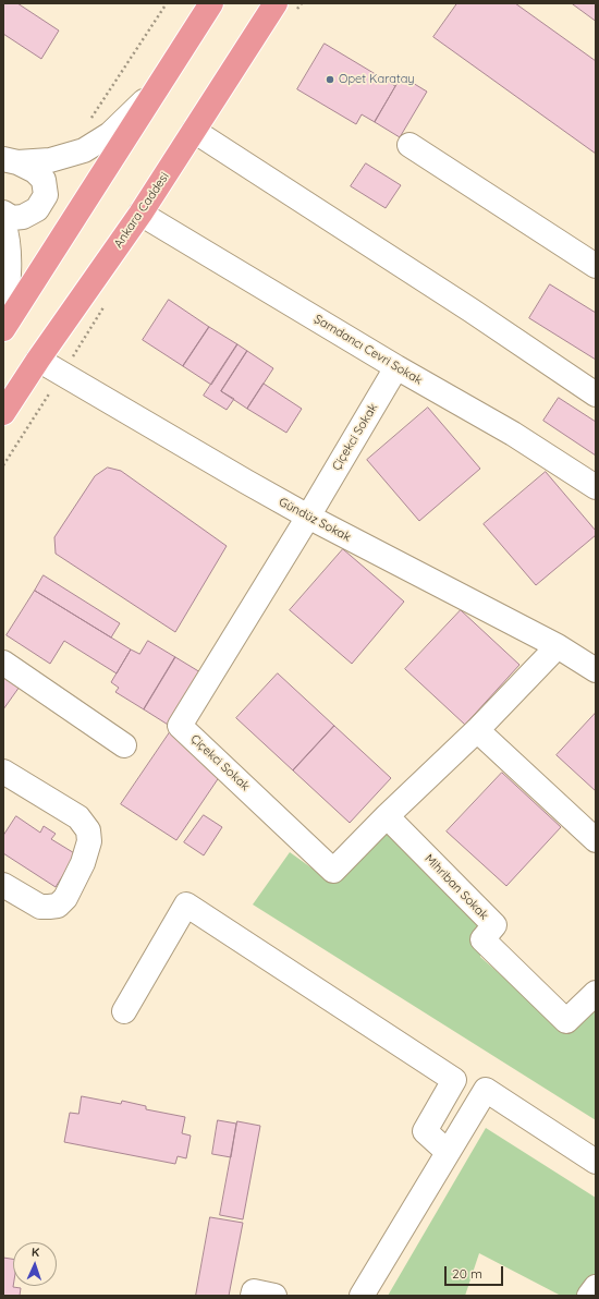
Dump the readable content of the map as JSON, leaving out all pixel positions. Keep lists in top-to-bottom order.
{
  "streets": {
    "main road": ["Ankara Caddesi"],
    "street": [
      "Şamdancı Cevri Sokak",
      "Çiçekci Sokak",
      "Gündüz Sokak",
      "Mihriban Sokak"
    ]
  },
  "crossings": [
    ["Ankara Caddesi", "Şamdancı Cevri Sokak"],
    ["Ankara Caddesi", "Gündüz Sokak"],
    ["Şamdancı Cevri Sokak", "Çiçekci Sokak"],
    ["Çiçekci Sokak", "Gündüz Sokak"],
    ["Çiçekci Sokak", "Mihriban Sokak"]
  ],
  "places": ["Opet Karatay"],
  "scale_bar": "20 m",
  "north": "top"
}
